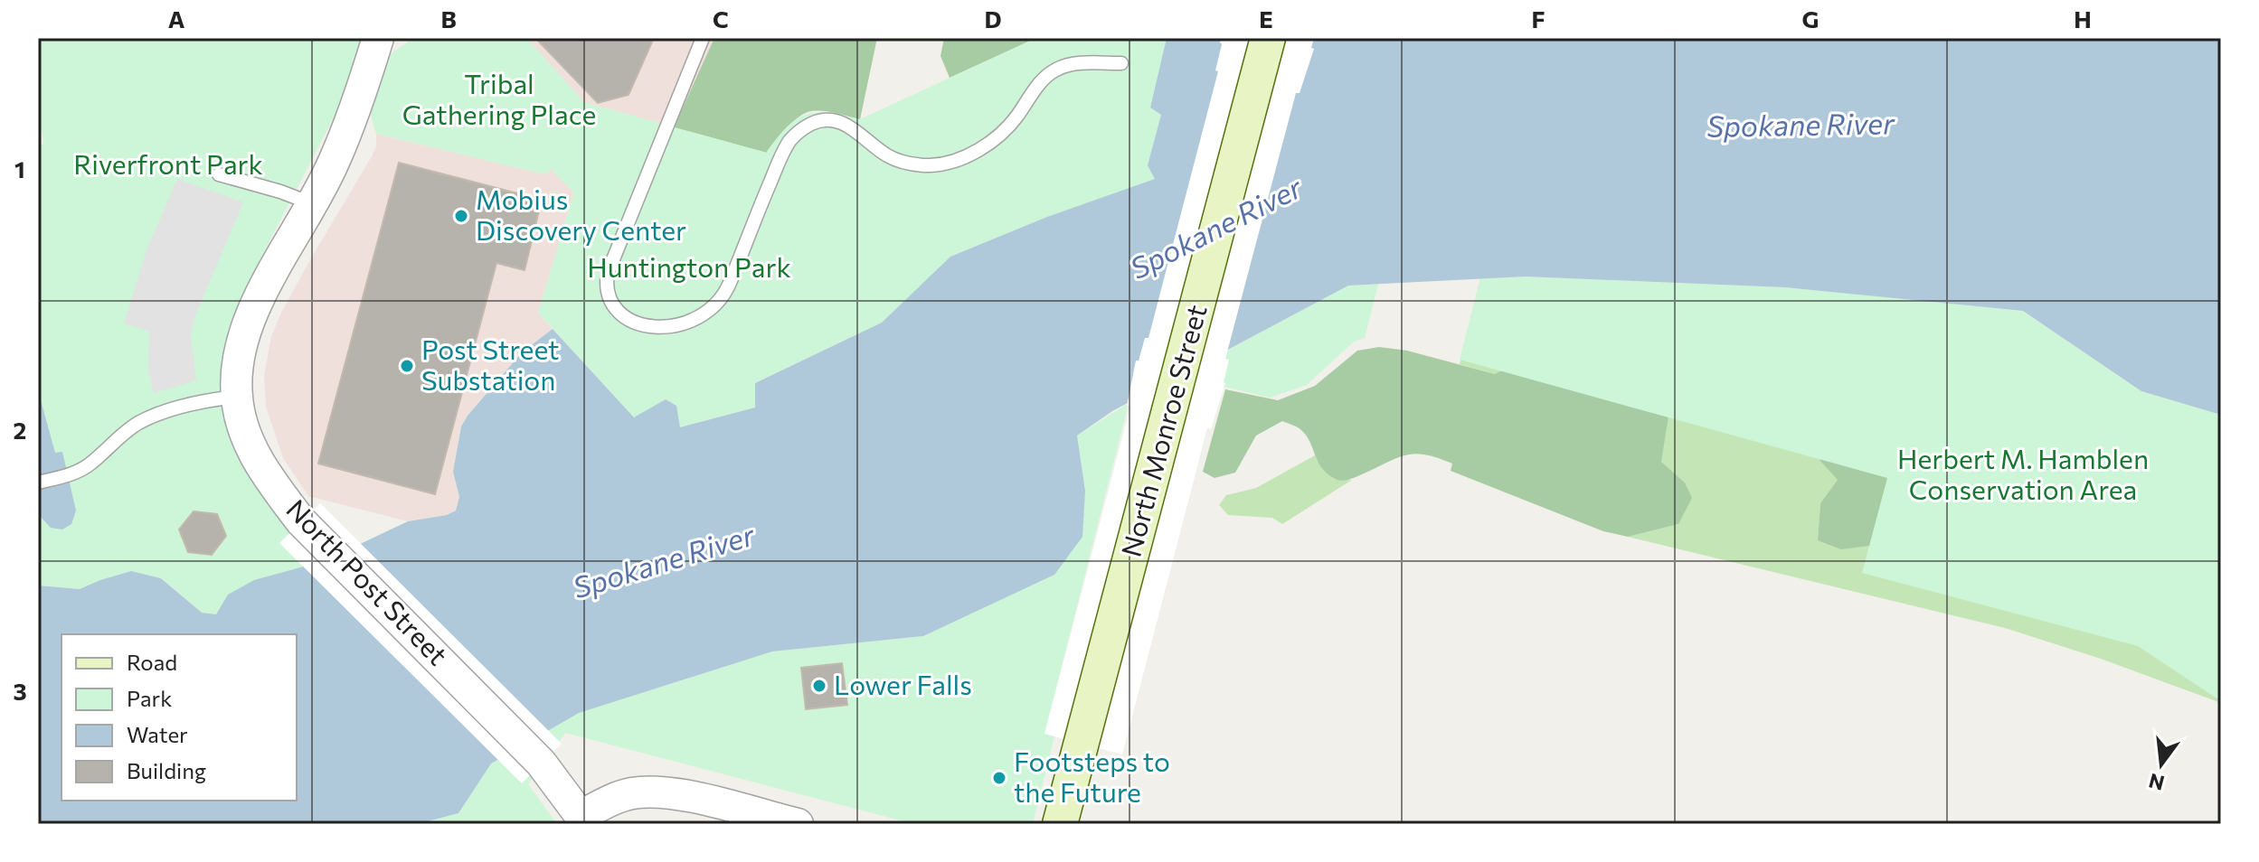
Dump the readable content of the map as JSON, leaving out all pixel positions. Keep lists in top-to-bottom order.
{
  "streets": {
    "main road": ["North Monroe Street"],
    "street": ["North Post Street"]
  },
  "water": ["Spokane River"],
  "parks": [
    "Tribal Gathering Place",
    "Riverfront Park",
    "Huntington Park",
    "Herbert M. Hamblen Conservation Area"
  ],
  "places": [
    "Mobius Discovery Center",
    "Post Street Substation",
    "Lower Falls",
    "Footsteps to the Future"
  ],
  "legend": [
    "Road",
    "Park",
    "Water",
    "Building"
  ],
  "north": "bottom",
  "grid": {
    "columns": [
      "A",
      "B",
      "C",
      "D",
      "E",
      "F",
      "G",
      "H"
    ],
    "rows": ["1", "2", "3"]
  }
}
